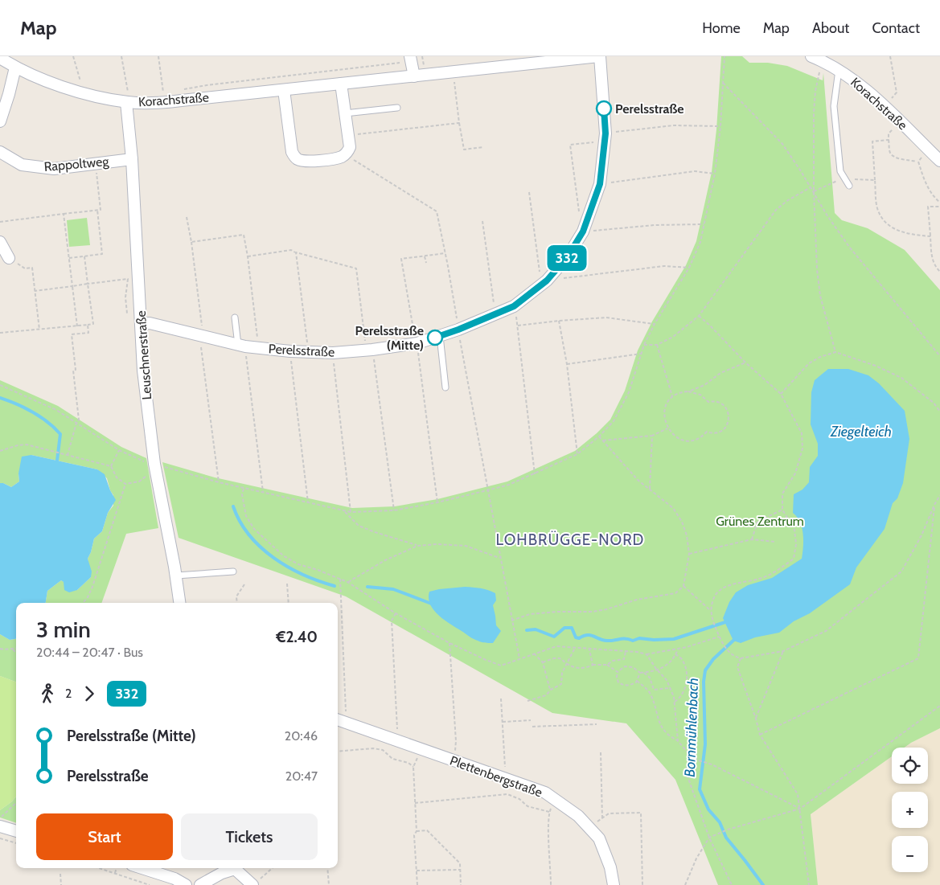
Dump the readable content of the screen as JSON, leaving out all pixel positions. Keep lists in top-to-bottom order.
{
  "streets": {
    "street": [
      "Korachstraße",
      "Rappoltweg",
      "Perelsstraße",
      "Leuschnerstraße",
      "Plettenbergstraße"
    ]
  },
  "crossings": [
    ["Korachstraße", "Perelsstraße"],
    ["Korachstraße", "Leuschnerstraße"],
    ["Rappoltweg", "Leuschnerstraße"],
    ["Perelsstraße", "Leuschnerstraße"]
  ],
  "districts": ["LOHBRÜGGE-NORD"],
  "water": ["Ziegelteich", "Bornmühlenbach"],
  "parks": ["Grünes Zentrum"],
  "places": ["Perelsstraße", "Perelsstraße (Mitte)"],
  "lines": ["bus line 332"],
  "page": {
    "header": "Map",
    "nav": [
      "Home",
      "Map",
      "About",
      "Contact"
    ],
    "on_map": "332",
    "heading": ["3 min", "20:44 – 20:47 · Bus", "€2.40"],
    "legs": ["2", "332"],
    "list": [
      {
        "name": "Perelsstraße (Mitte)",
        "value": "20:46"
      },
      {
        "name": "Perelsstraße",
        "value": "20:47"
      }
    ],
    "map_buttons": ["+", "−"],
    "buttons": ["Start", "Tickets"]
  }
}
